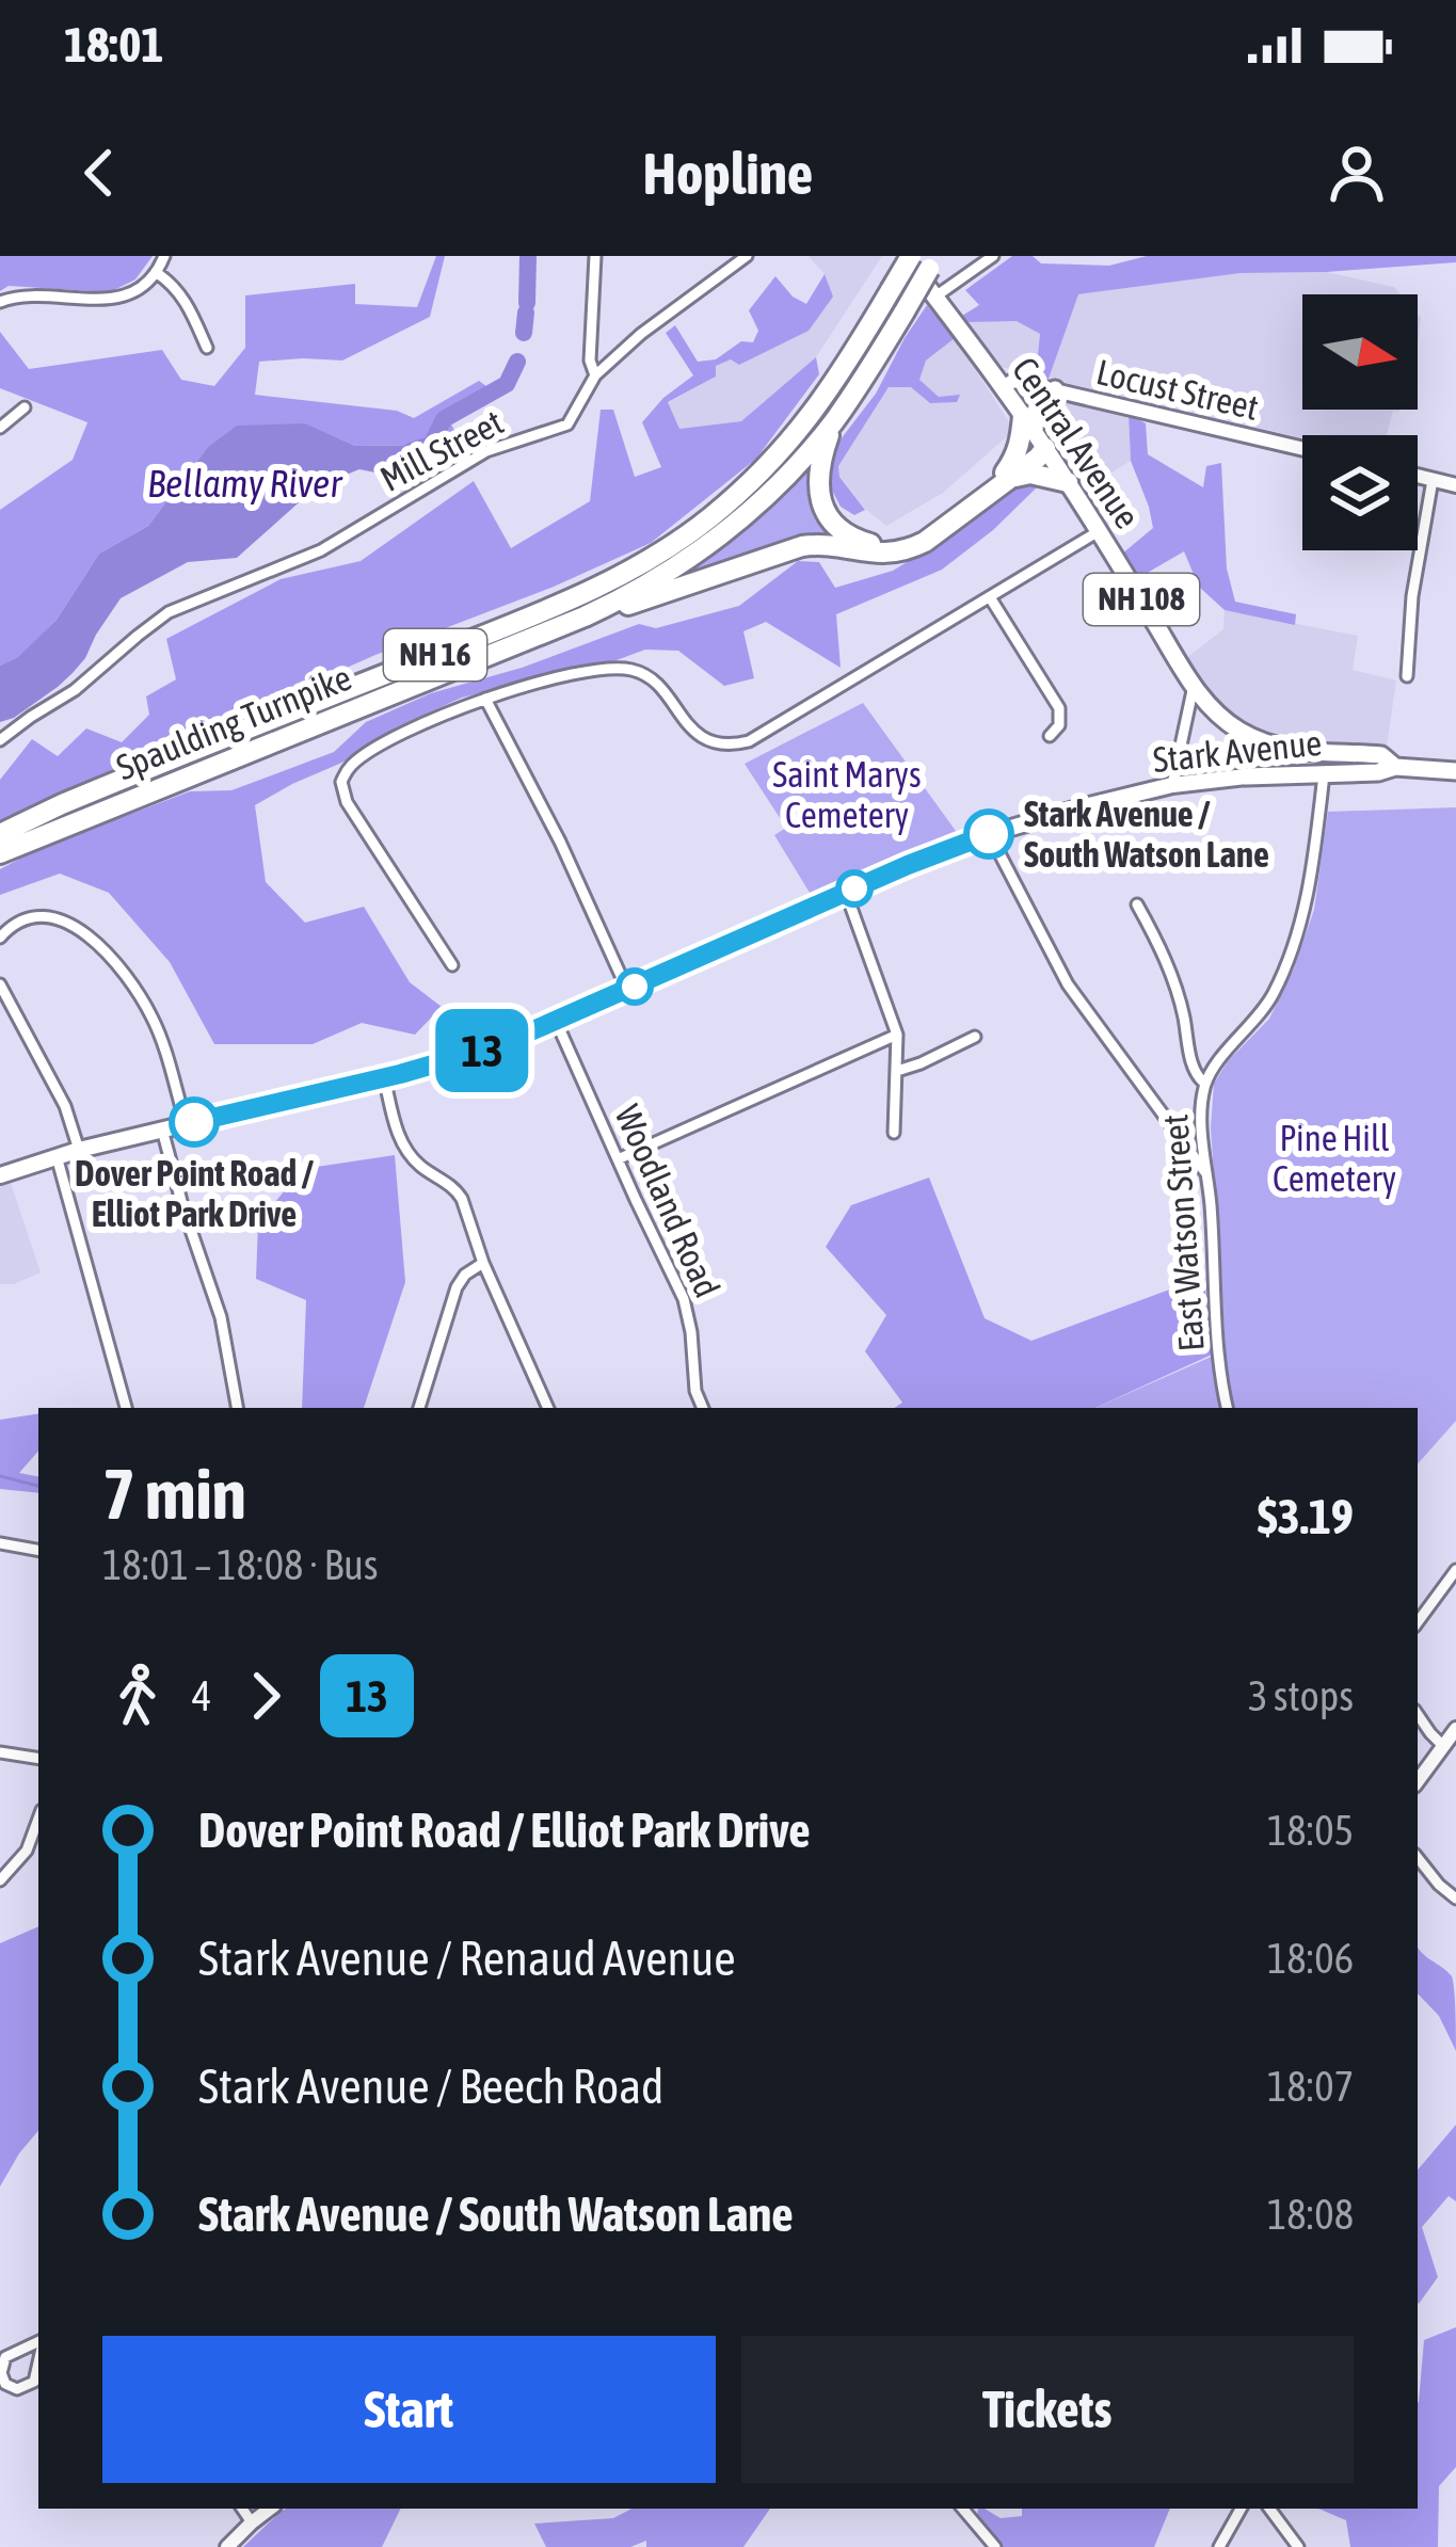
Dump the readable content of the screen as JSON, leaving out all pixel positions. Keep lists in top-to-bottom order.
{
  "streets": {
    "highway": ["NH 16", "Spaulding Turnpike"],
    "main road": ["Central Avenue", "NH 108", "Stark Avenue"],
    "street": [
      "Locust Street",
      "Mill Street",
      "Woodland Road",
      "East Watson Street"
    ]
  },
  "crossings": [
    ["Locust Street", "Central Avenue"],
    ["Central Avenue", "Spaulding Turnpike"],
    ["Central Avenue", "Stark Avenue"],
    ["Stark Avenue", "Woodland Road"],
    ["Stark Avenue", "East Watson Street"]
  ],
  "water": ["Bellamy River"],
  "parks": ["Saint Marys Cemetery", "Pine Hill Cemetery"],
  "places": ["Stark Avenue / South Watson Lane", "Dover Point Road / Elliot Park Drive"],
  "lines": ["bus line 13"],
  "north": "right",
  "page": {
    "status": "18:01",
    "header": "Hopline",
    "on_map": "13",
    "heading": ["7 min", "18:01 – 18:08 · Bus", "$3.19"],
    "legs": ["4", "13", "3 stops"],
    "list": [
      {
        "name": "Dover Point Road / Elliot Park Drive",
        "value": "18:05"
      },
      {
        "name": "Stark Avenue / Renaud Avenue",
        "value": "18:06"
      },
      {
        "name": "Stark Avenue / Beech Road",
        "value": "18:07"
      },
      {
        "name": "Stark Avenue / South Watson Lane",
        "value": "18:08"
      }
    ],
    "buttons": ["Start", "Tickets"]
  }
}
